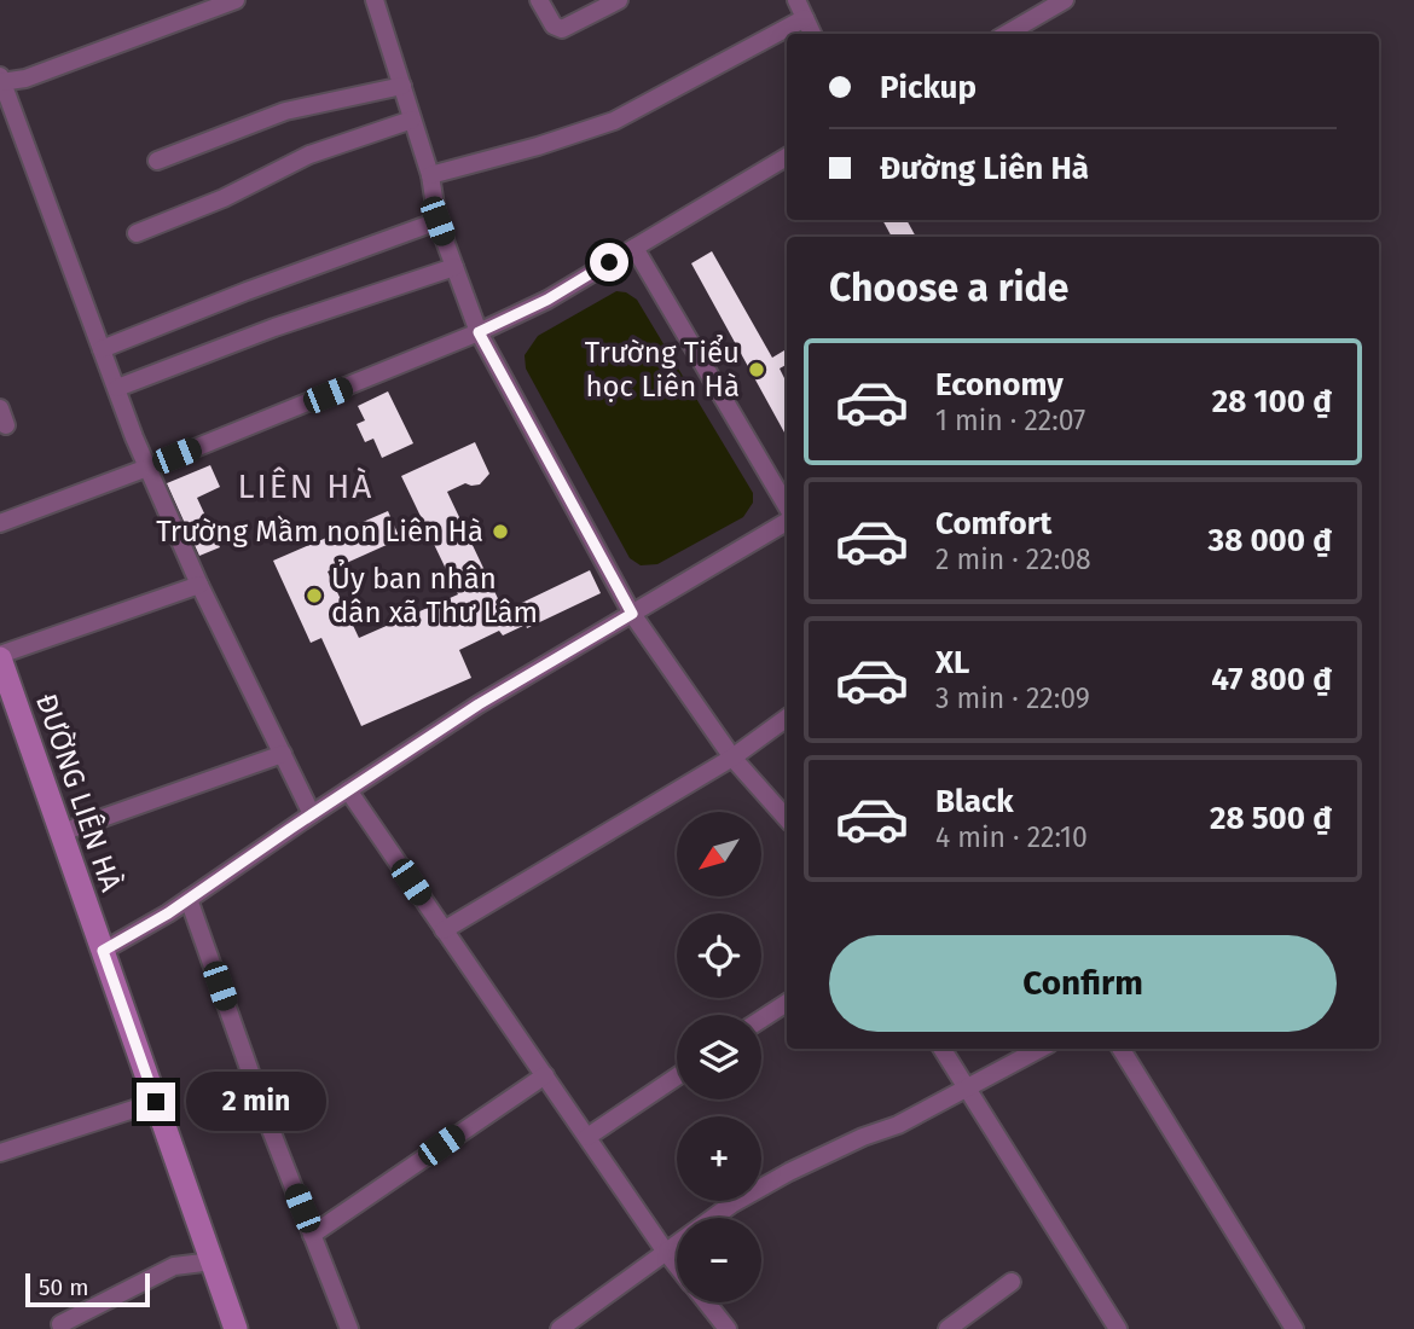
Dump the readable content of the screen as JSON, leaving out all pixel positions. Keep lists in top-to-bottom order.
{
  "streets": {
    "main road": ["ĐƯỜNG LIÊN HÀ"]
  },
  "districts": ["LIÊN HÀ"],
  "places": ["Trường Tiểu học Liên Hà", "Trường Mầm non Liên Hà", "Ủy ban nhân dân xã Thư Lâm"],
  "scale_bar": "50 m",
  "north": "bottom left",
  "page": {
    "banner": ["Pickup", "Đường Liên Hà"],
    "heading": "Choose a ride",
    "list": [
      {
        "name": "Economy",
        "note": "1 min · 22:07",
        "value": "28 100 ₫"
      },
      {
        "name": "Comfort",
        "note": "2 min · 22:08",
        "value": "38 000 ₫"
      },
      {
        "name": "XL",
        "note": "3 min · 22:09",
        "value": "47 800 ₫"
      },
      {
        "name": "Black",
        "note": "4 min · 22:10",
        "value": "28 500 ₫"
      }
    ],
    "map_buttons": ["+", "−"],
    "buttons": "Confirm",
    "bubble": "2 min",
    "scale": "50 m"
  }
}
